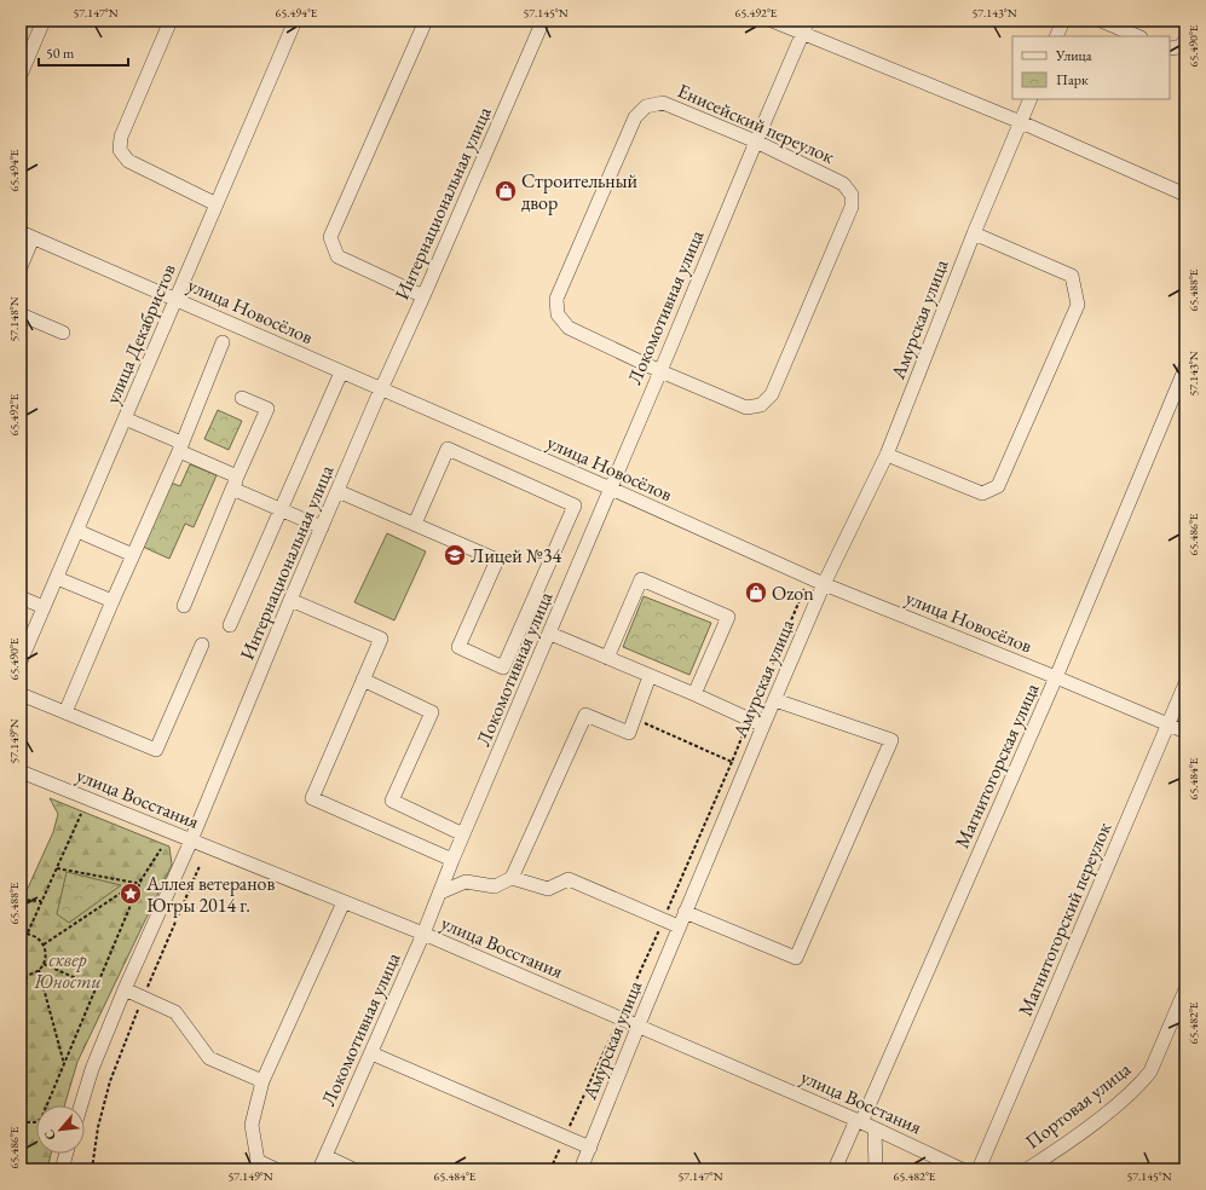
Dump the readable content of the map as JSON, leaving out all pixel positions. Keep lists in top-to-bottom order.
{
  "streets": {
    "street": [
      "Енисейский переулок",
      "Интернациональная улица",
      "Локомотивная улица",
      "улица Новосёлов",
      "Амурская улица",
      "улица Декабристов",
      "Магнитогорская улица",
      "улица Восстания",
      "Магнитогорский переулок",
      "Портовая улица"
    ]
  },
  "crossings": [
    ["Енисейский переулок", "Локомотивная улица"],
    ["Интернациональная улица", "улица Новосёлов"],
    ["Интернациональная улица", "улица Восстания"],
    ["Локомотивная улица", "улица Новосёлов"],
    ["Локомотивная улица", "улица Восстания"],
    ["улица Новосёлов", "Амурская улица"],
    ["улица Новосёлов", "улица Декабристов"],
    ["улица Новосёлов", "Магнитогорская улица"],
    ["улица Новосёлов", "Магнитогорский переулок"],
    ["Амурская улица", "улица Восстания"],
    ["Магнитогорская улица", "улица Восстания"]
  ],
  "parks": ["сквер Юности"],
  "places": {
    "shop": ["Строительный двор", "Ozon"],
    "school or university": ["Лицей №34"],
    "place": ["Аллея ветеранов Югры 2014 г."]
  },
  "legend": ["Улица", "Парк"],
  "scale_bar": "50 m",
  "north": "bottom left",
  "coordinates": [
    "57.147°N",
    "65.494°E",
    "57.145°N",
    "65.492°E",
    "57.143°N",
    "65.490°E",
    "65.488°E",
    "57.148°N",
    "65.486°E",
    "57.149°N",
    "65.484°E",
    "65.482°E"
  ]
}
